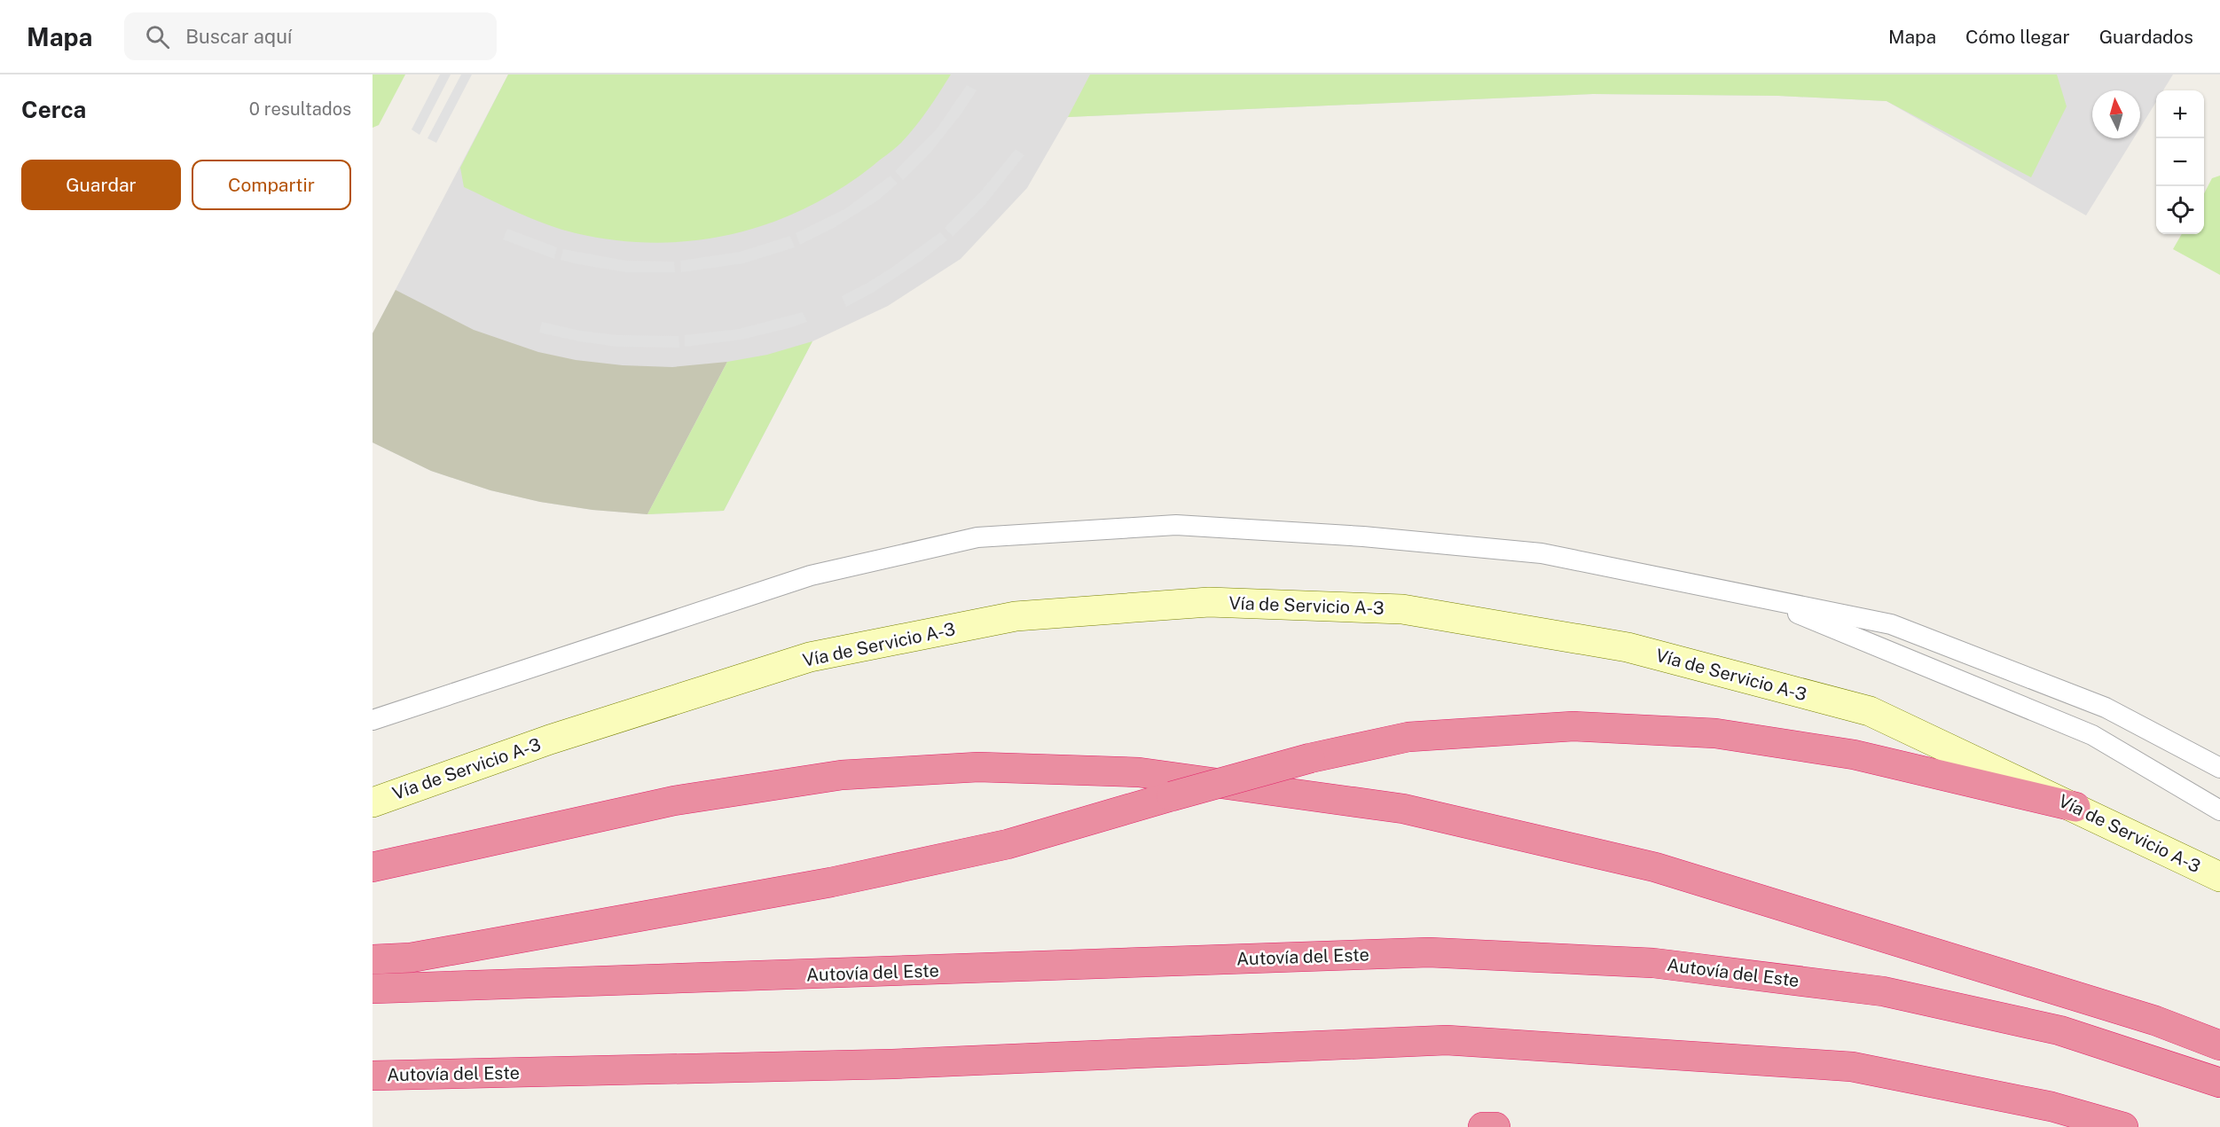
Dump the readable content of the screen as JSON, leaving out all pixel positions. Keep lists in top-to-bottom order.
{
  "streets": {
    "highway": ["Autovía del Este"],
    "main road": ["Vía de Servicio A-3"]
  },
  "north": "top",
  "page": {
    "header": "Mapa",
    "search": "Buscar aquí",
    "nav": ["Mapa", "Cómo llegar", "Guardados"],
    "heading": ["Cerca", "0 resultados"],
    "map_buttons": ["+", "−"],
    "buttons": ["Guardar", "Compartir"]
  }
}
